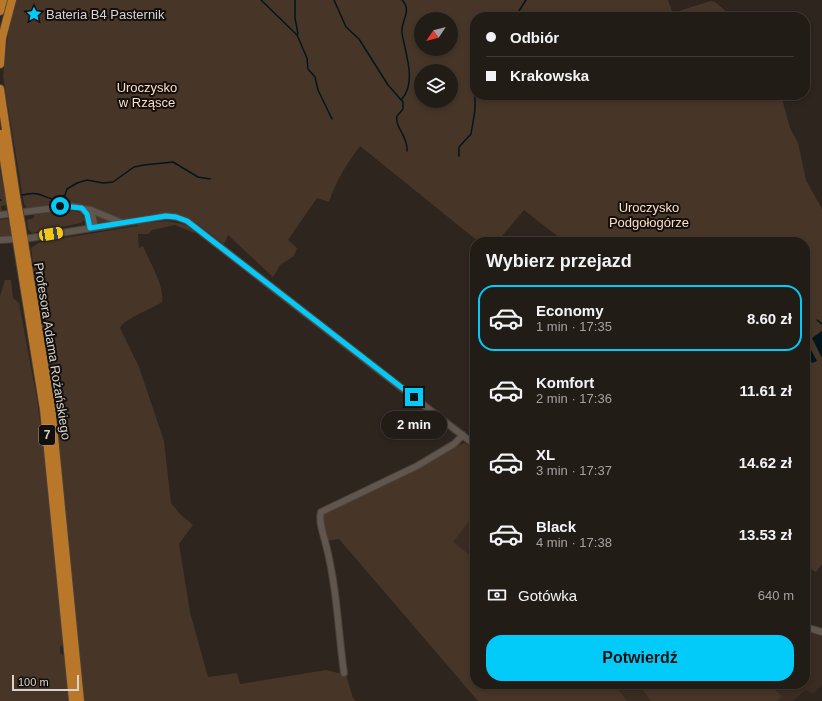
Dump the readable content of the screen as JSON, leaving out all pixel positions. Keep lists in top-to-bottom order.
{
  "streets": {
    "main road": ["Profesora Adama Rożańskiego", "7"]
  },
  "parks": ["Uroczysko w Rząsce", "Uroczysko Podgołogórze"],
  "places": {
    "place": ["Bateria B4 Pasternik"]
  },
  "scale_bar": "100 m",
  "north": "bottom left",
  "page": {
    "banner": ["Odbiór", "Krakowska"],
    "heading": "Wybierz przejazd",
    "list": [
      {
        "name": "Economy",
        "note": "1 min · 17:35",
        "value": "8.60 zł"
      },
      {
        "name": "Komfort",
        "note": "2 min · 17:36",
        "value": "11.61 zł"
      },
      {
        "name": "XL",
        "note": "3 min · 17:37",
        "value": "14.62 zł"
      },
      {
        "name": "Black",
        "note": "4 min · 17:38",
        "value": "13.53 zł"
      }
    ],
    "bubble": "2 min",
    "pay": ["Gotówka", "640 m"],
    "buttons": "Potwierdź",
    "scale": "100 m"
  }
}
